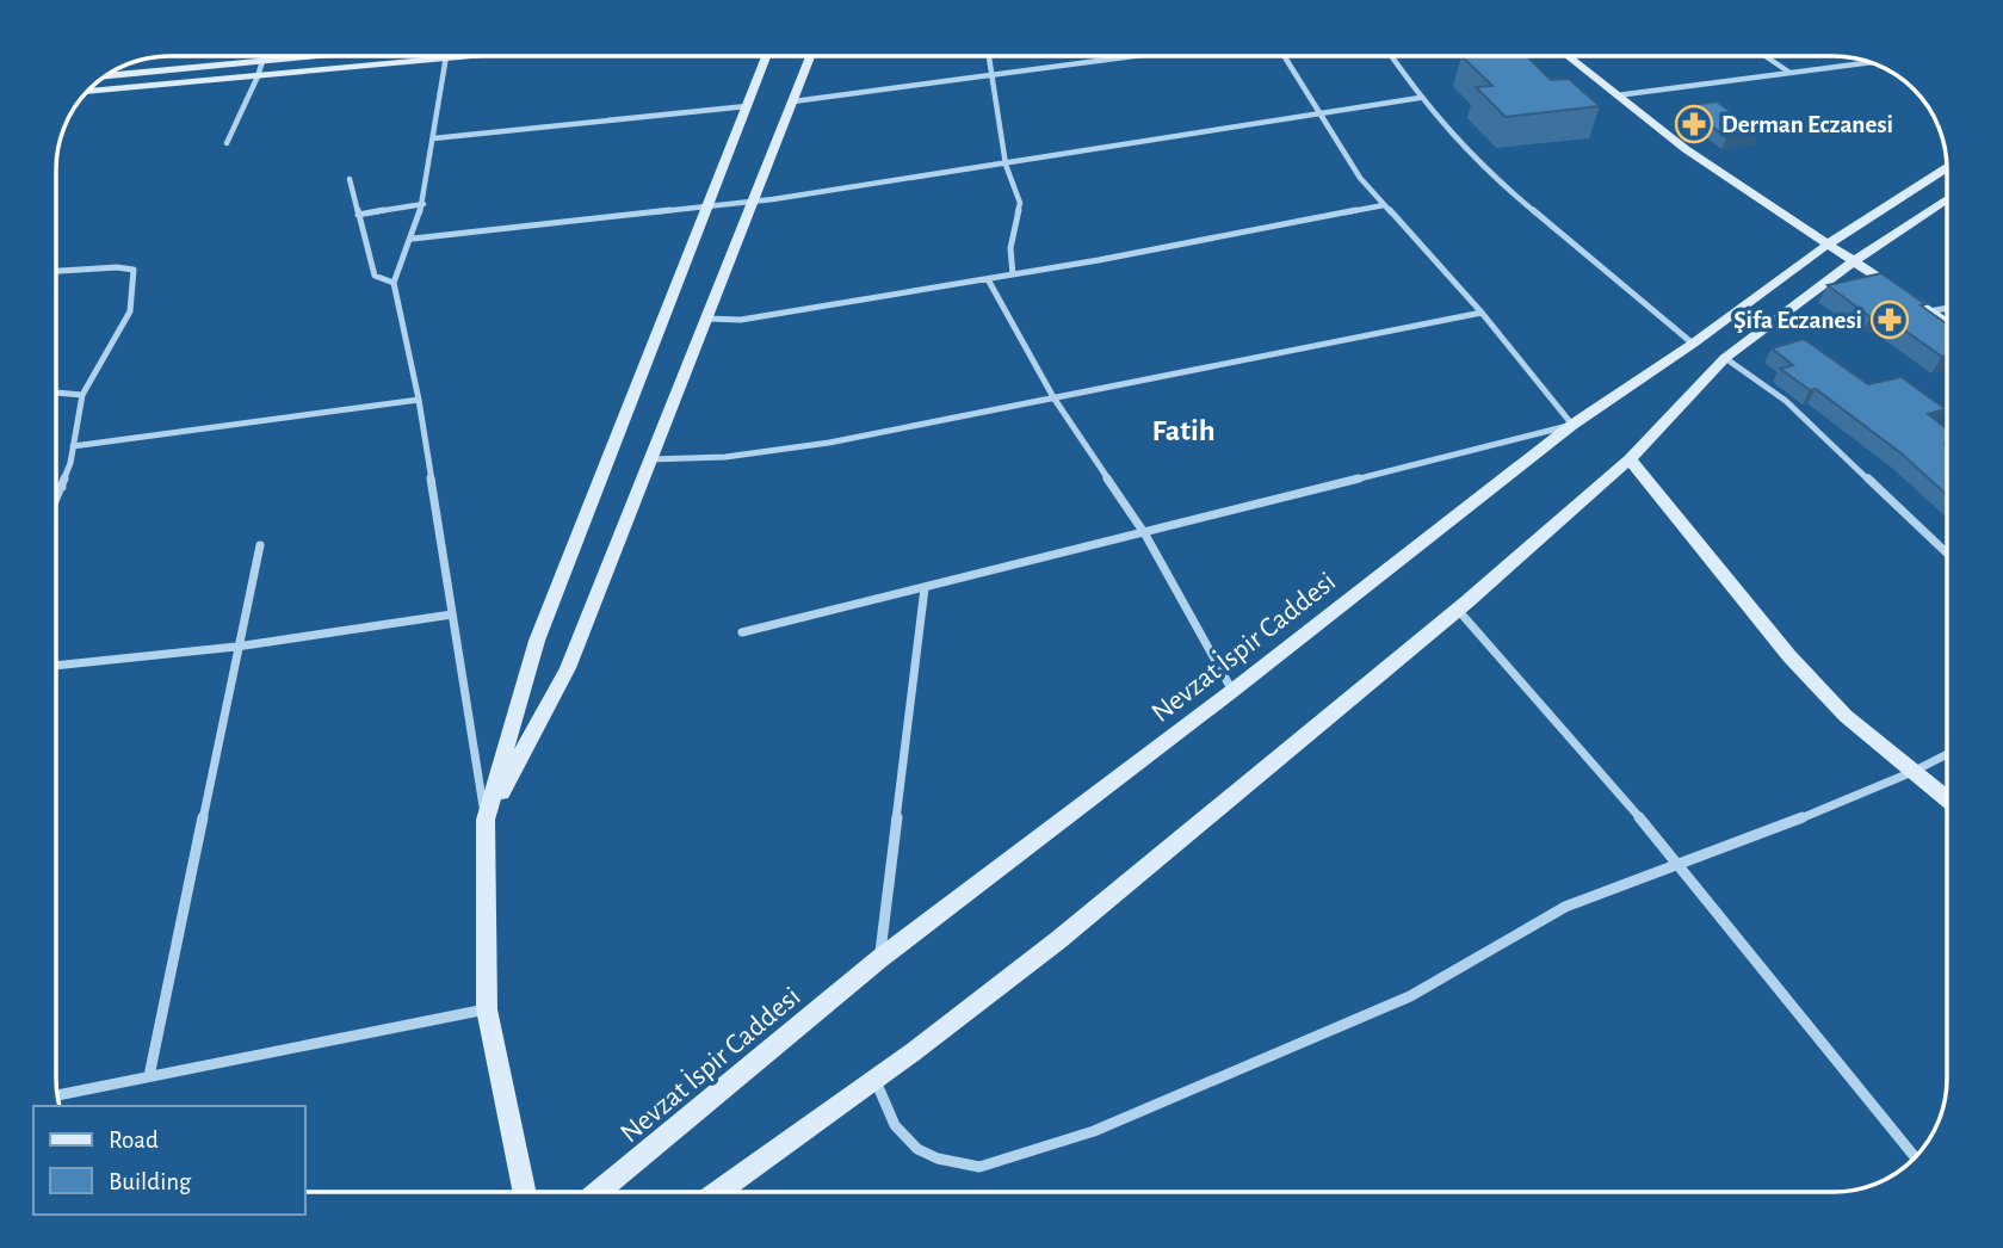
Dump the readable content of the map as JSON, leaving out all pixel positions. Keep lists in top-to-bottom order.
{
  "streets": {
    "main road": ["Nevzat İspir Caddesi"]
  },
  "districts": ["Fatih"],
  "places": {
    "pharmacy": ["Derman Eczanesi", "Şifa Eczanesi"]
  },
  "legend": ["Road", "Building"]
}
